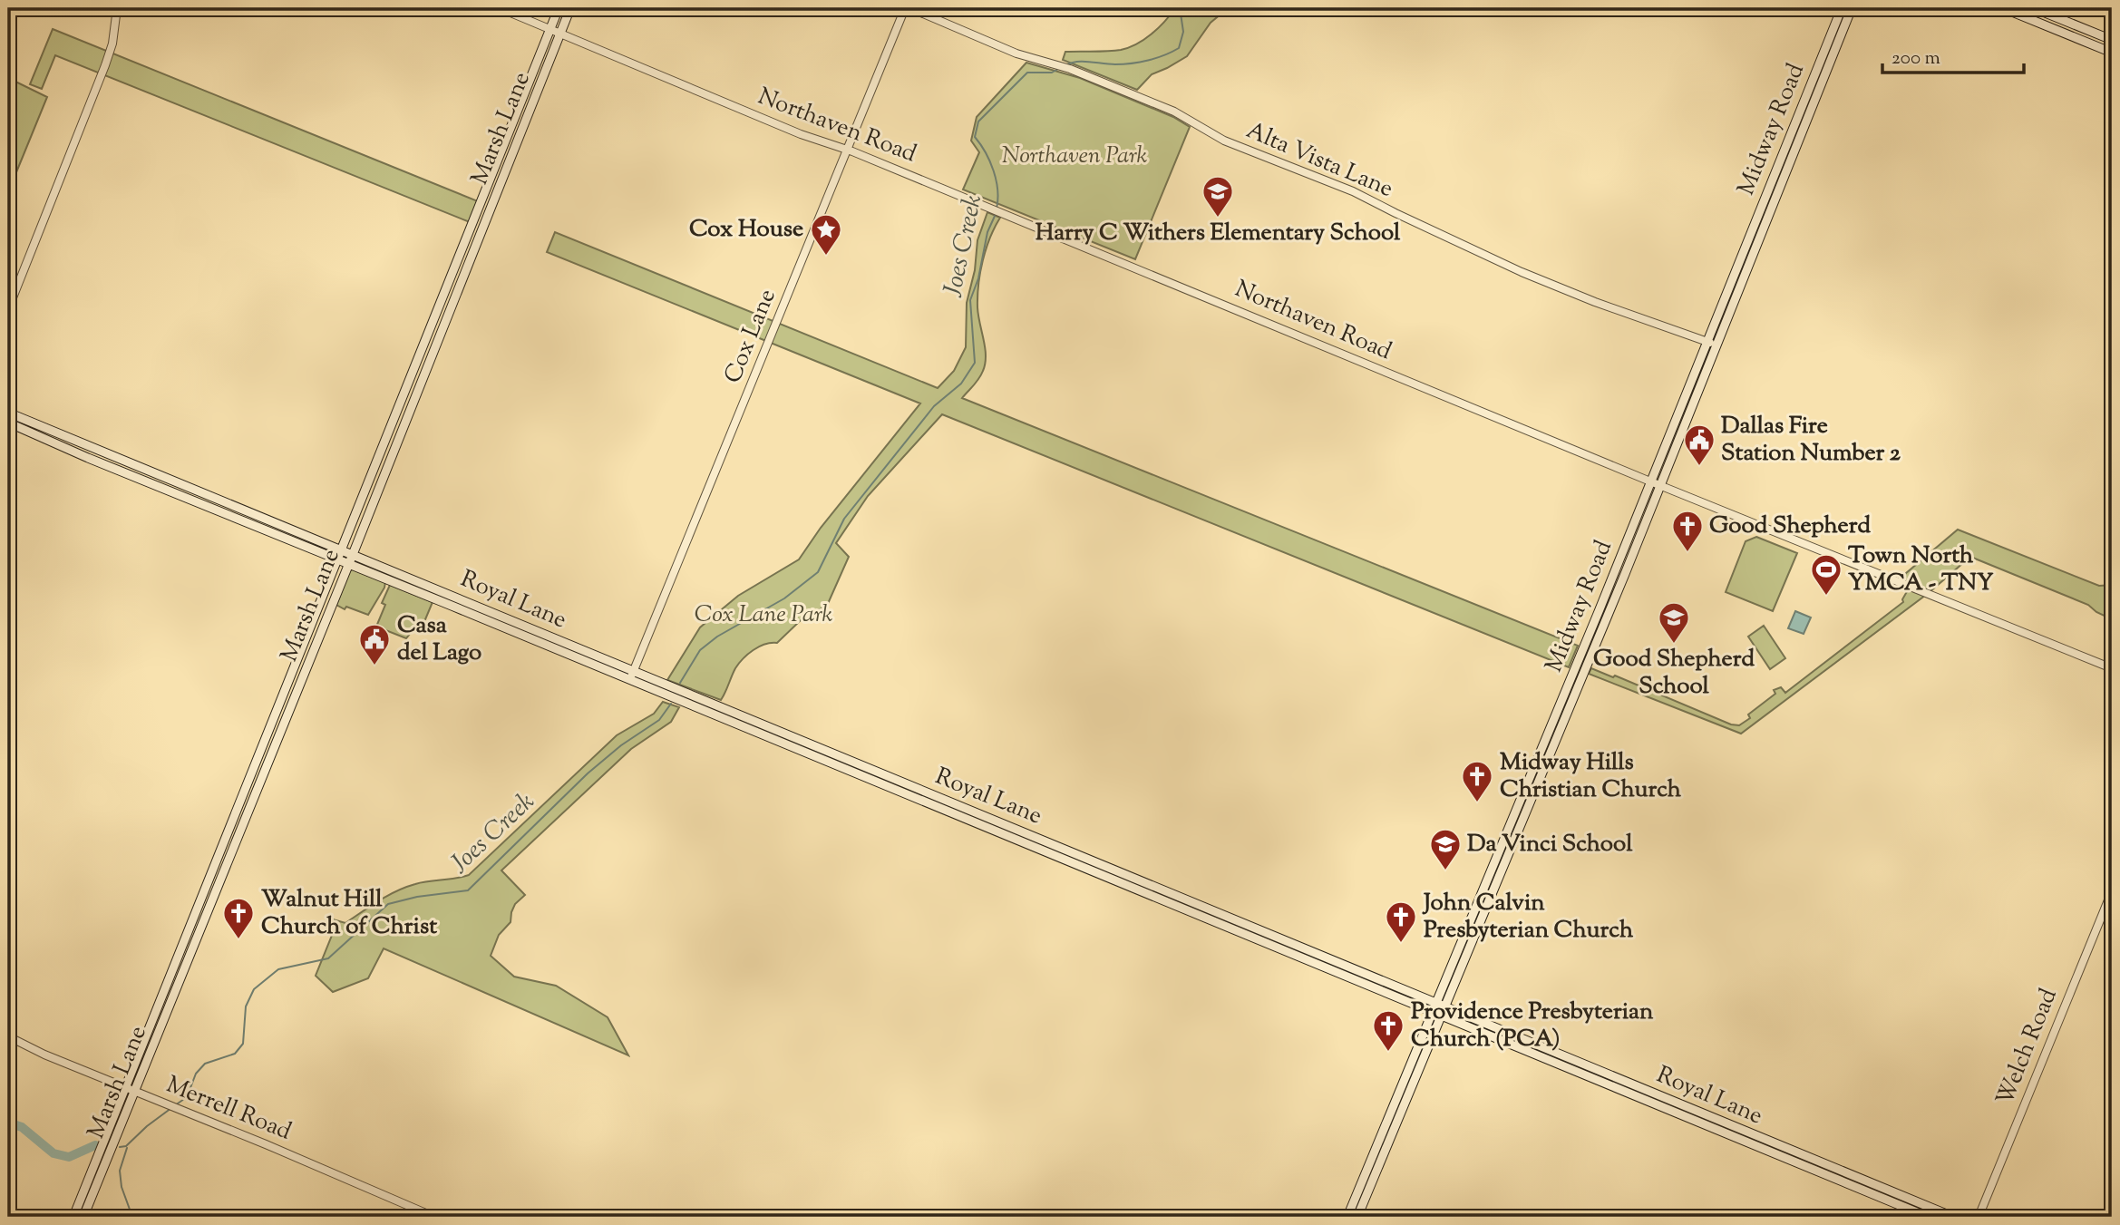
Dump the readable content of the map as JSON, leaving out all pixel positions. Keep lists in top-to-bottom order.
{
  "streets": {
    "main road": ["Marsh Lane", "Midway Road", "Royal Lane"],
    "street": [
      "Northaven Road",
      "Alta Vista Lane",
      "Cox Lane",
      "Welch Road",
      "Merrell Road"
    ]
  },
  "crossings": [
    ["Northaven Road", "Marsh Lane"],
    ["Northaven Road", "Midway Road"],
    ["Northaven Road", "Cox Lane"],
    ["Marsh Lane", "Royal Lane"],
    ["Marsh Lane", "Merrell Road"],
    ["Midway Road", "Alta Vista Lane"],
    ["Midway Road", "Royal Lane"],
    ["Cox Lane", "Royal Lane"]
  ],
  "water": ["Joes Creek"],
  "parks": ["Northaven Park", "Cox Lane Park"],
  "places": {
    "school or university": ["Harry C Withers Elementary School", "Good Shepherd School", "Da Vinci School"],
    "place": ["Cox House"],
    "public building": ["Dallas Fire Station Number 2", "Casa del Lago"],
    "church": [
      "Good Shepherd",
      "Midway Hills Christian Church",
      "Walnut Hill Church of Christ",
      "John Calvin Presbyterian Church",
      "Providence Presbyterian Church (PCA)"
    ],
    "sports": ["Town North YMCA - TNY"]
  },
  "scale_bar": "200 m"
}
